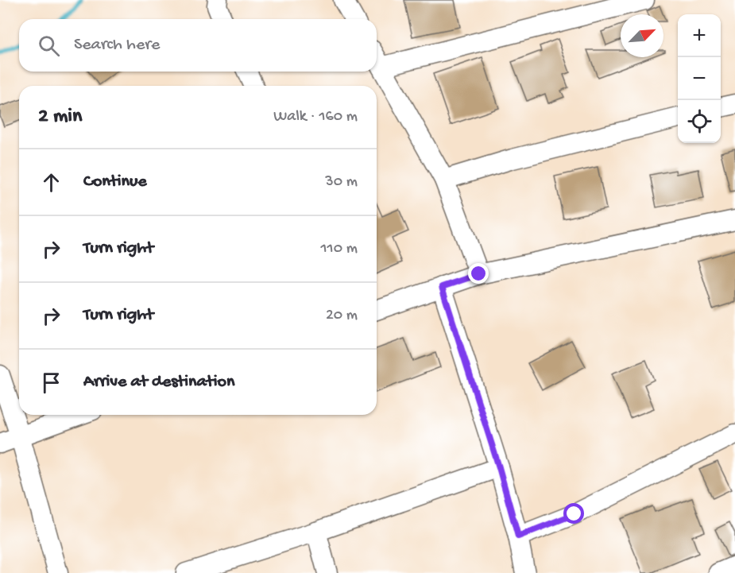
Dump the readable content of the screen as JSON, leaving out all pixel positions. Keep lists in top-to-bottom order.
{
  "north": "top right",
  "page": {
    "map_buttons": ["+", "−"],
    "search": "Search here",
    "heading": ["2 min", "Walk · 160 m"],
    "list": [
      ["Continue", "30 m"],
      ["Turn right", "110 m"],
      ["Turn right", "20 m"],
      "Arrive at destination"
    ]
  }
}
